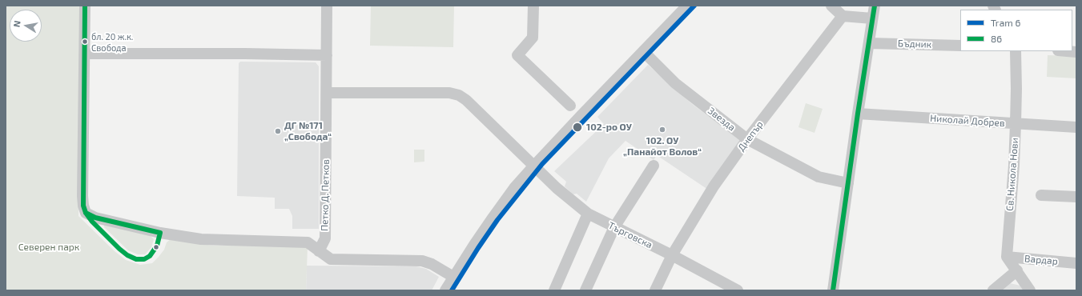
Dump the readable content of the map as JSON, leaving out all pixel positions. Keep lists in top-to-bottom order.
{
  "streets": {
    "street": [
      "Бъдник",
      "Звезда",
      "Николай Добрев",
      "Днепър",
      "Св. Никола Нови",
      "Петко Д. Петков",
      "Търговска",
      "Вардар"
    ]
  },
  "crossings": [
    ["Звезда", "Днепър"],
    ["Николай Добрев", "Св. Никола Нови"],
    ["Днепър", "Търговска"],
    ["Св. Никола Нови", "Вардар"]
  ],
  "parks": ["Северен парк"],
  "places": [
    "бл. 20 ж.к. Свобода",
    "102-ро ОУ",
    "102. ОУ „Панайот Волов“",
    "ДГ №171 „Свобода“"
  ],
  "lines": ["tram line 6", "transit line 86"],
  "legend": ["Tram 6", "86"],
  "north": "left"
}
